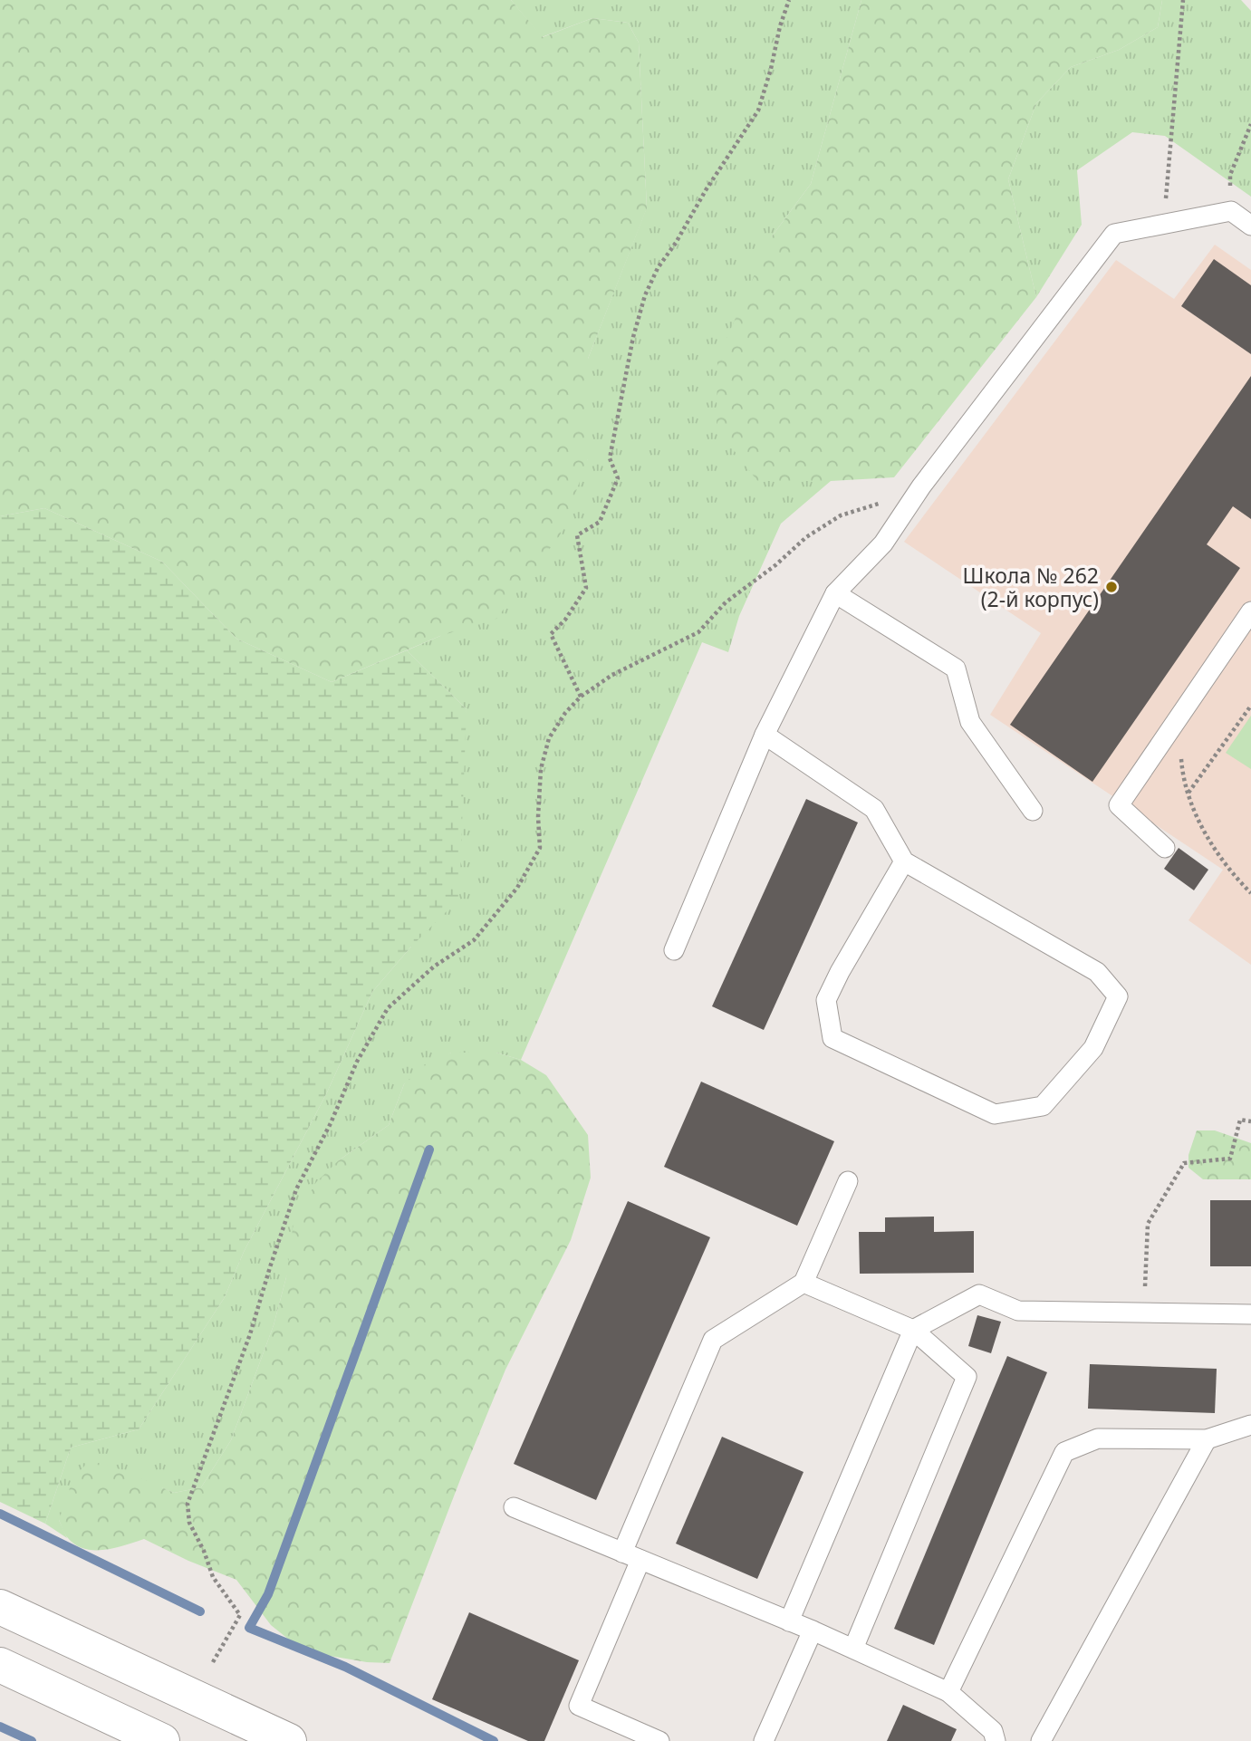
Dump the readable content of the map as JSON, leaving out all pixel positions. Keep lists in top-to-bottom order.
{
  "places": ["Школа № 262 (2-й корпус)"]
}
